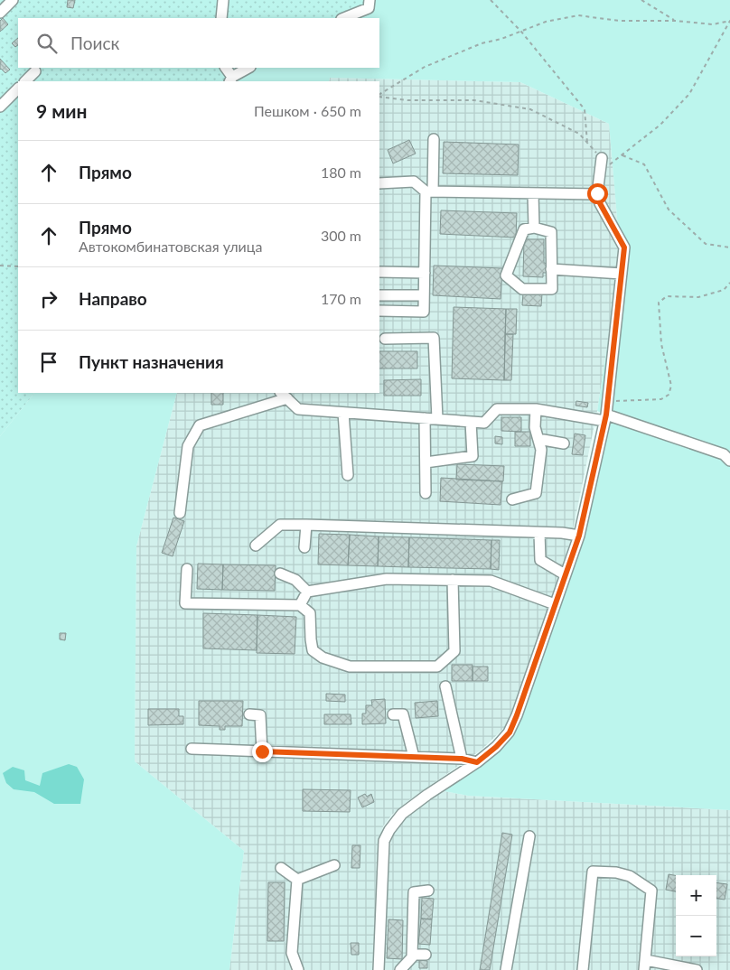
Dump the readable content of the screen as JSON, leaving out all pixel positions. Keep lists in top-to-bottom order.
{
  "page": {
    "search": "Поиск",
    "heading": ["9 мин", "Пешком · 650 m"],
    "list": [
      ["Прямо", "180 m"],
      ["Прямо", "Автокомбинатовская улица", "300 m"],
      ["Направо", "170 m"],
      "Пункт назначения"
    ],
    "map_buttons": ["+", "−"]
  }
}
